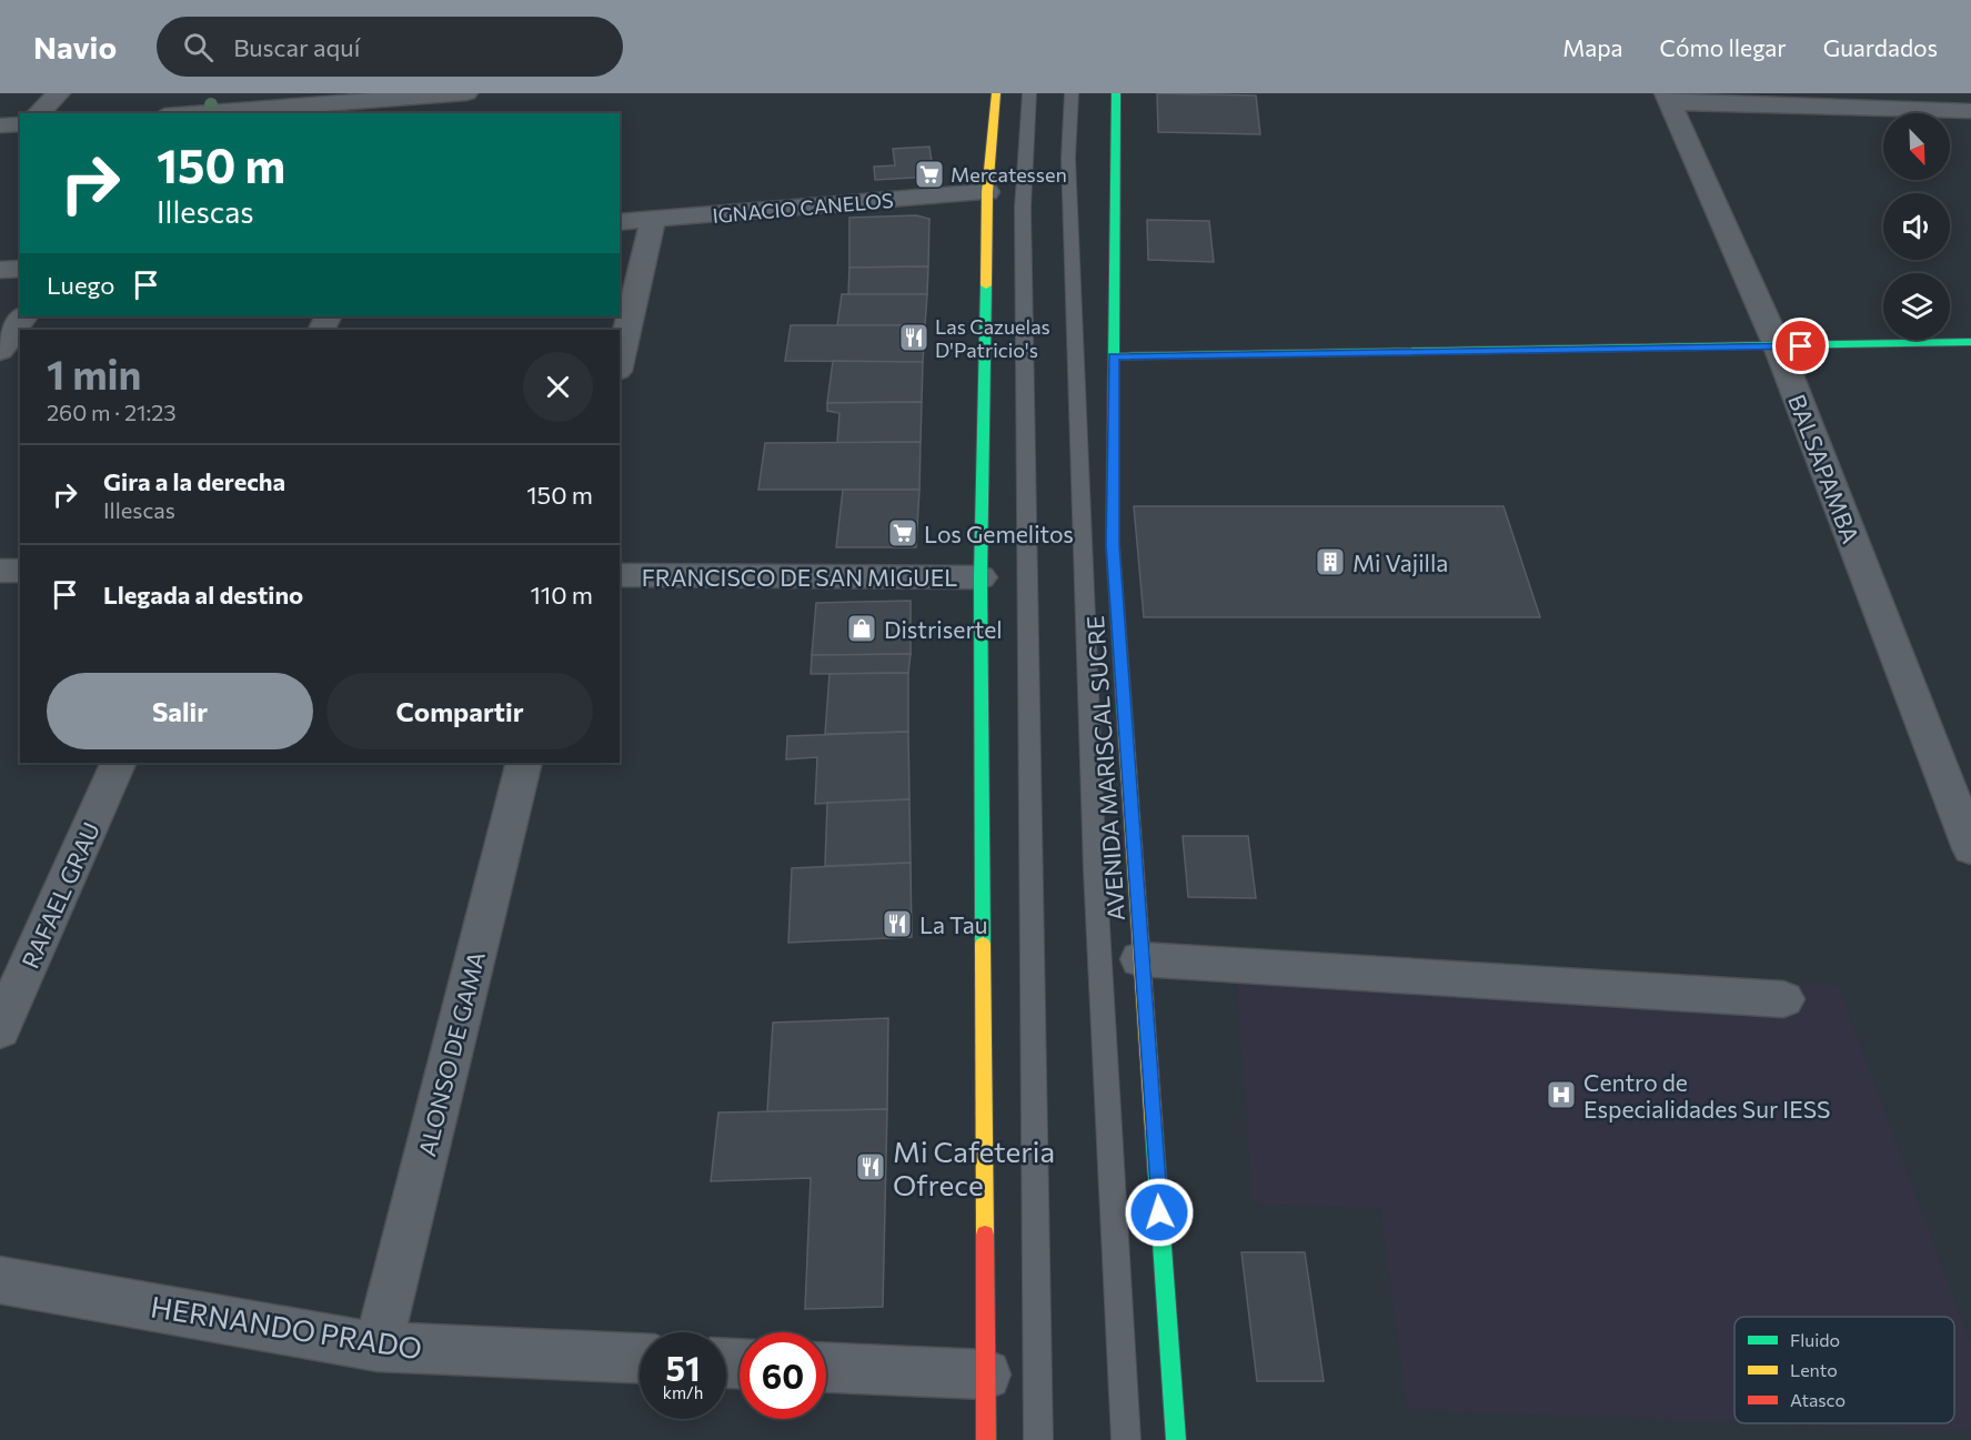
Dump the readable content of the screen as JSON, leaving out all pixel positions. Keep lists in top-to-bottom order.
{
  "streets": {
    "main road": ["AVENIDA MARISCAL SUCRE"],
    "street": [
      "IGNACIO CANELOS",
      "BALSAPAMBA",
      "FRANCISCO DE SAN MIGUEL",
      "RAFAEL GRAU",
      "ALONSO DE GAMA",
      "HERNANDO PRADO"
    ]
  },
  "crossings": [
    ["ALONSO DE GAMA", "HERNANDO PRADO"]
  ],
  "places": {
    "supermarket": ["Mercatessen", "Los Gemelitos"],
    "restaurant": ["Las Cazuelas D'Patricio's", "La Tau", "Mi Cafeteria Ofrece"],
    "building": ["Mi Vajilla"],
    "shop": ["Distrisertel"],
    "hospital": ["Centro de Especialidades Sur IESS"]
  },
  "legend": ["Fluido", "Lento", "Atasco"],
  "north": "bottom right",
  "page": {
    "header": "Navio",
    "search": "Buscar aquí",
    "nav": ["Mapa", "Cómo llegar", "Guardados"],
    "turn": ["150 m", "Illescas"],
    "then": "Luego",
    "heading": ["1 min", "260 m · 21:23"],
    "list": [
      {
        "name": "Gira a la derecha",
        "note": "Illescas",
        "value": "150 m"
      },
      {
        "name": "Llegada al destino",
        "value": "110 m"
      }
    ],
    "buttons": ["Salir", "Compartir"],
    "speed": "51 km/h",
    "limit": "60"
  }
}
